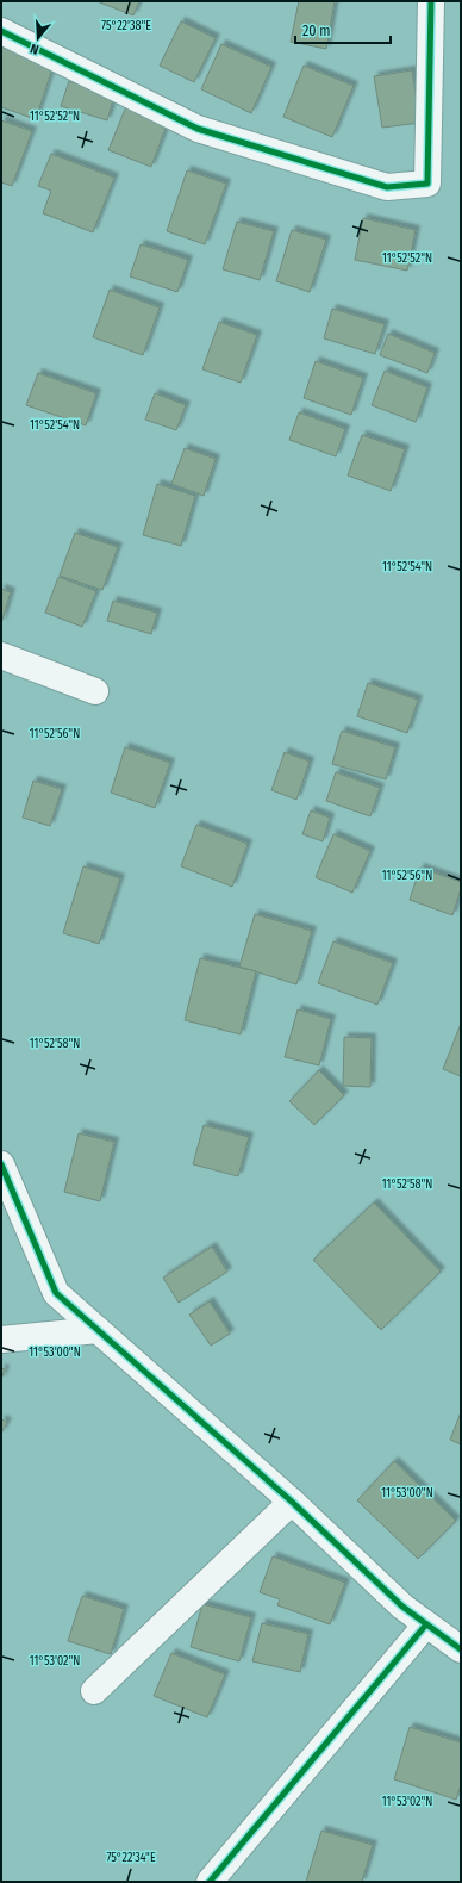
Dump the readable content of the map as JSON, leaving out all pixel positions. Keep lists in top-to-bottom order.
{
  "scale_bar": "20 m",
  "north": "bottom",
  "coordinates": [
    "75°22'38\"E",
    "11°52'52\"N",
    "11°52'54\"N",
    "11°52'56\"N",
    "11°52'58\"N",
    "11°53'00\"N",
    "11°53'02\"N",
    "75°22'34\"E"
  ]
}
